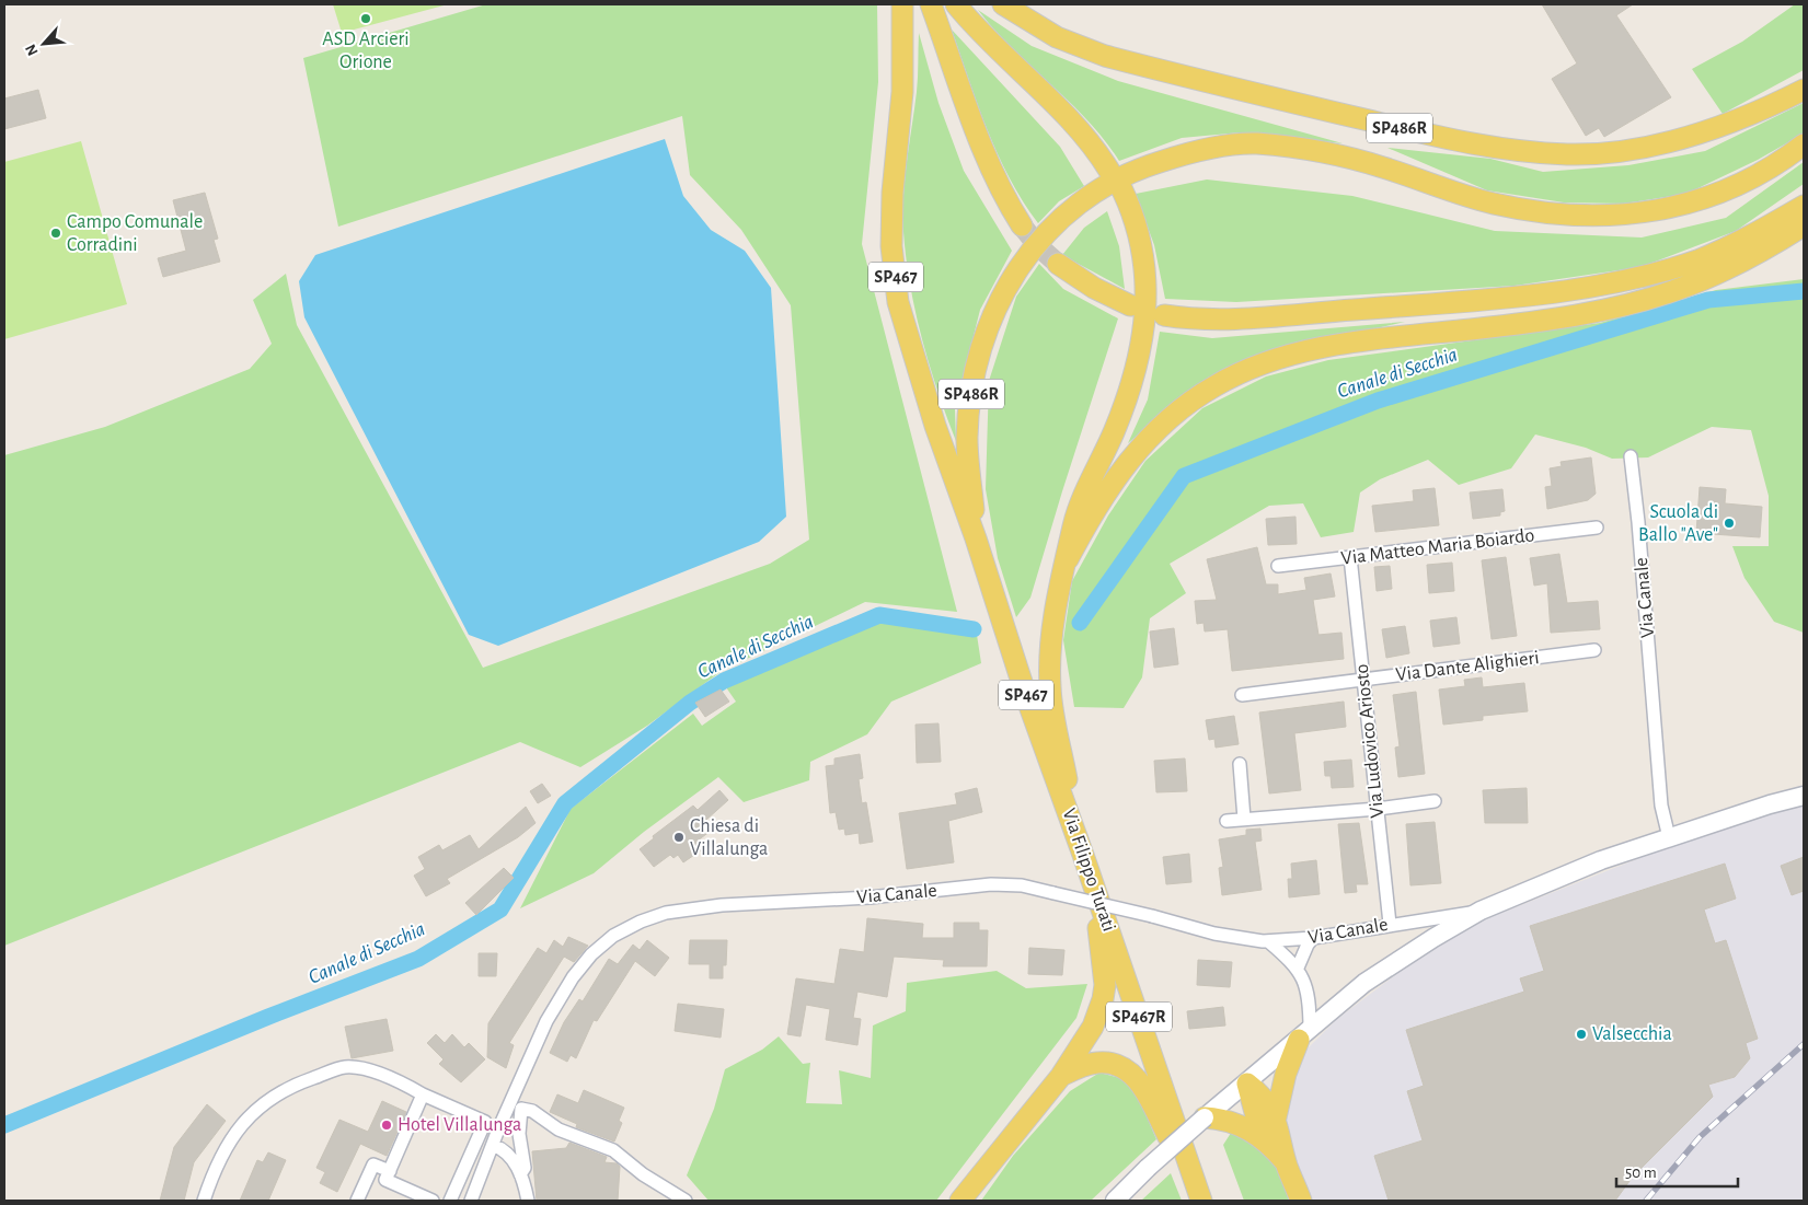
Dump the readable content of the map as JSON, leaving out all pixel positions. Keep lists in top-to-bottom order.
{
  "streets": {
    "main road": [
      "SP486R",
      "SP467",
      "Via Canale",
      "Via Filippo Turati",
      "SP467R"
    ],
    "street": ["Via Matteo Maria Boiardo", "Via Dante Alighieri", "Via Ludovico Ariosto"]
  },
  "crossings": [
    ["SP486R", "SP467"],
    ["SP486R", "Via Filippo Turati"],
    ["SP467", "Via Filippo Turati"],
    ["Via Matteo Maria Boiardo", "Via Ludovico Ariosto"],
    ["Via Canale", "Via Ludovico Ariosto"],
    ["Via Dante Alighieri", "Via Ludovico Ariosto"]
  ],
  "water": ["Canale di Secchia"],
  "places": [
    "ASD Arcieri Orione",
    "Campo Comunale Corradini",
    "Scuola di Ballo \"Ave\"",
    "Chiesa di Villalunga",
    "Valsecchia",
    "Hotel Villalunga"
  ],
  "scale_bar": "50 m",
  "north": "bottom left"
}
